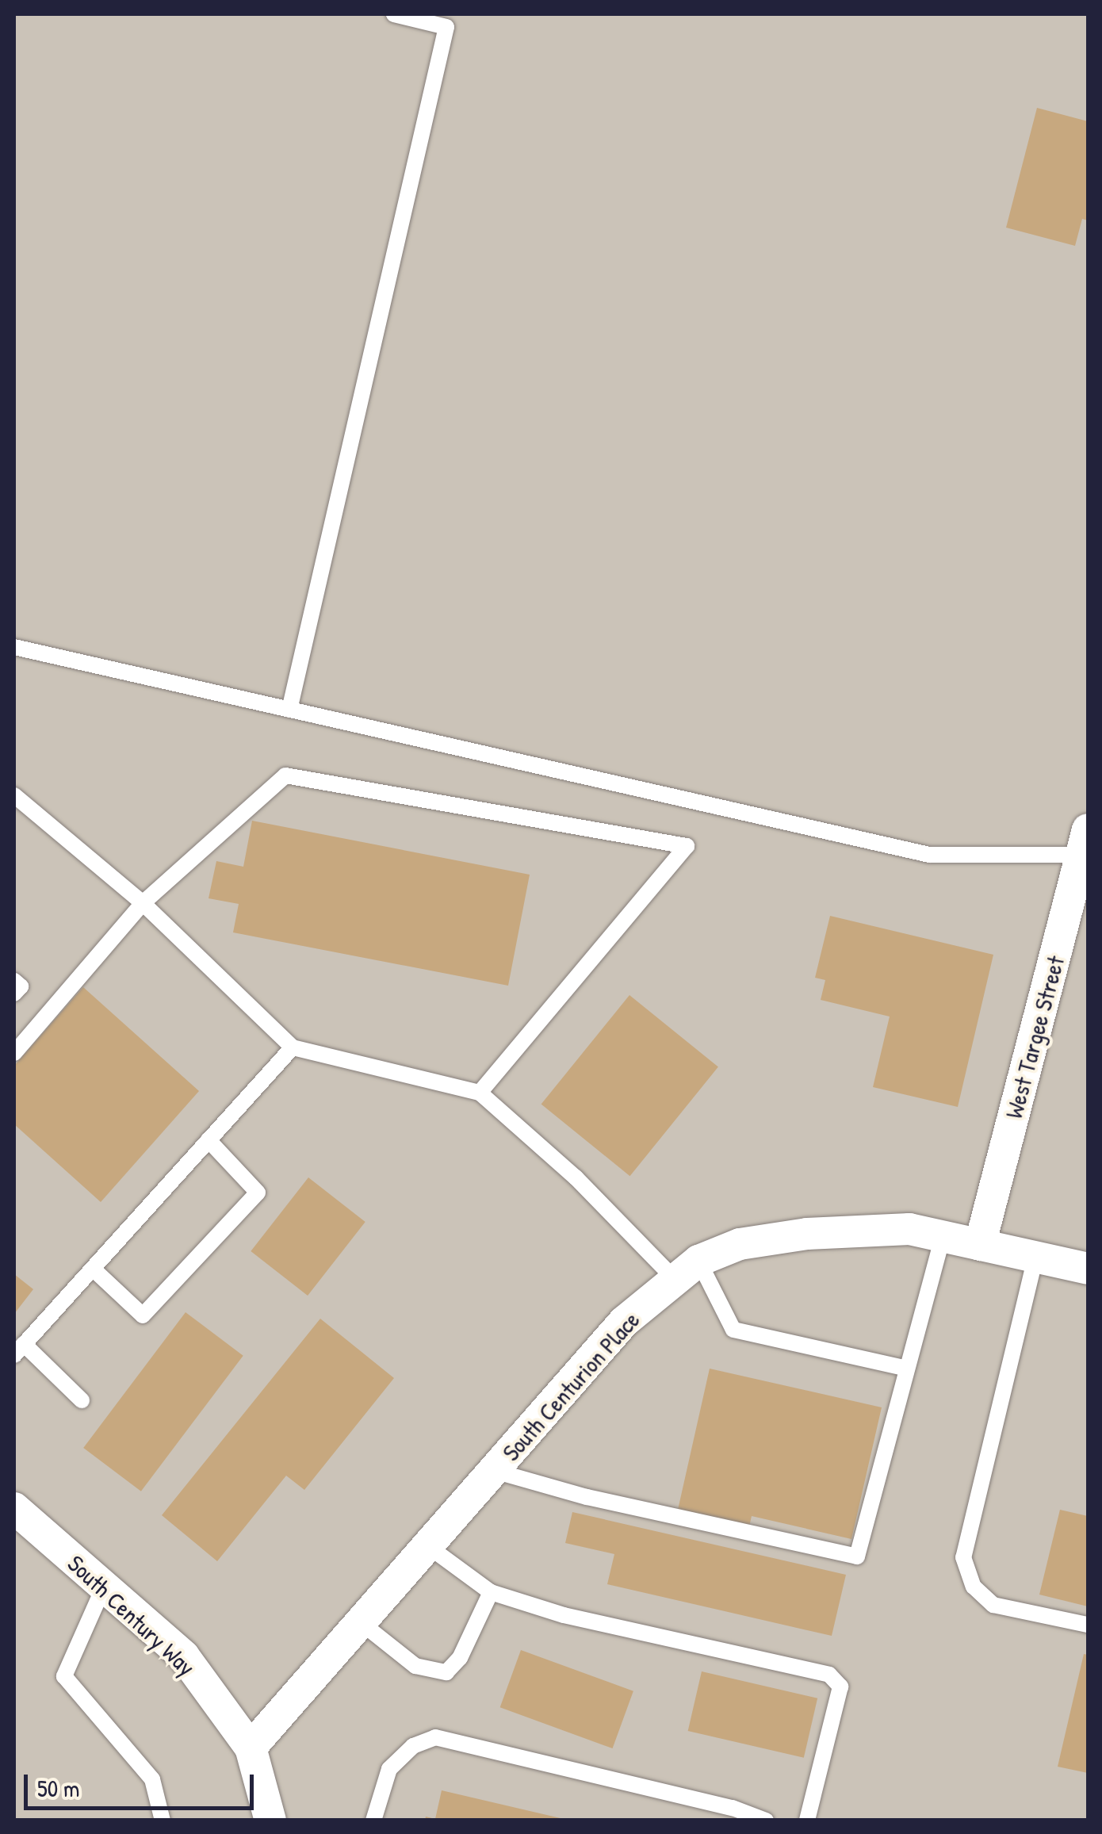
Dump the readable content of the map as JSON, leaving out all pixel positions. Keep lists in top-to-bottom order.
{
  "streets": {
    "street": ["West Targee Street", "South Centurion Place", "South Century Way"]
  },
  "crossings": [
    ["West Targee Street", "South Centurion Place"],
    ["South Centurion Place", "South Century Way"]
  ],
  "scale_bar": "50 m"
}
